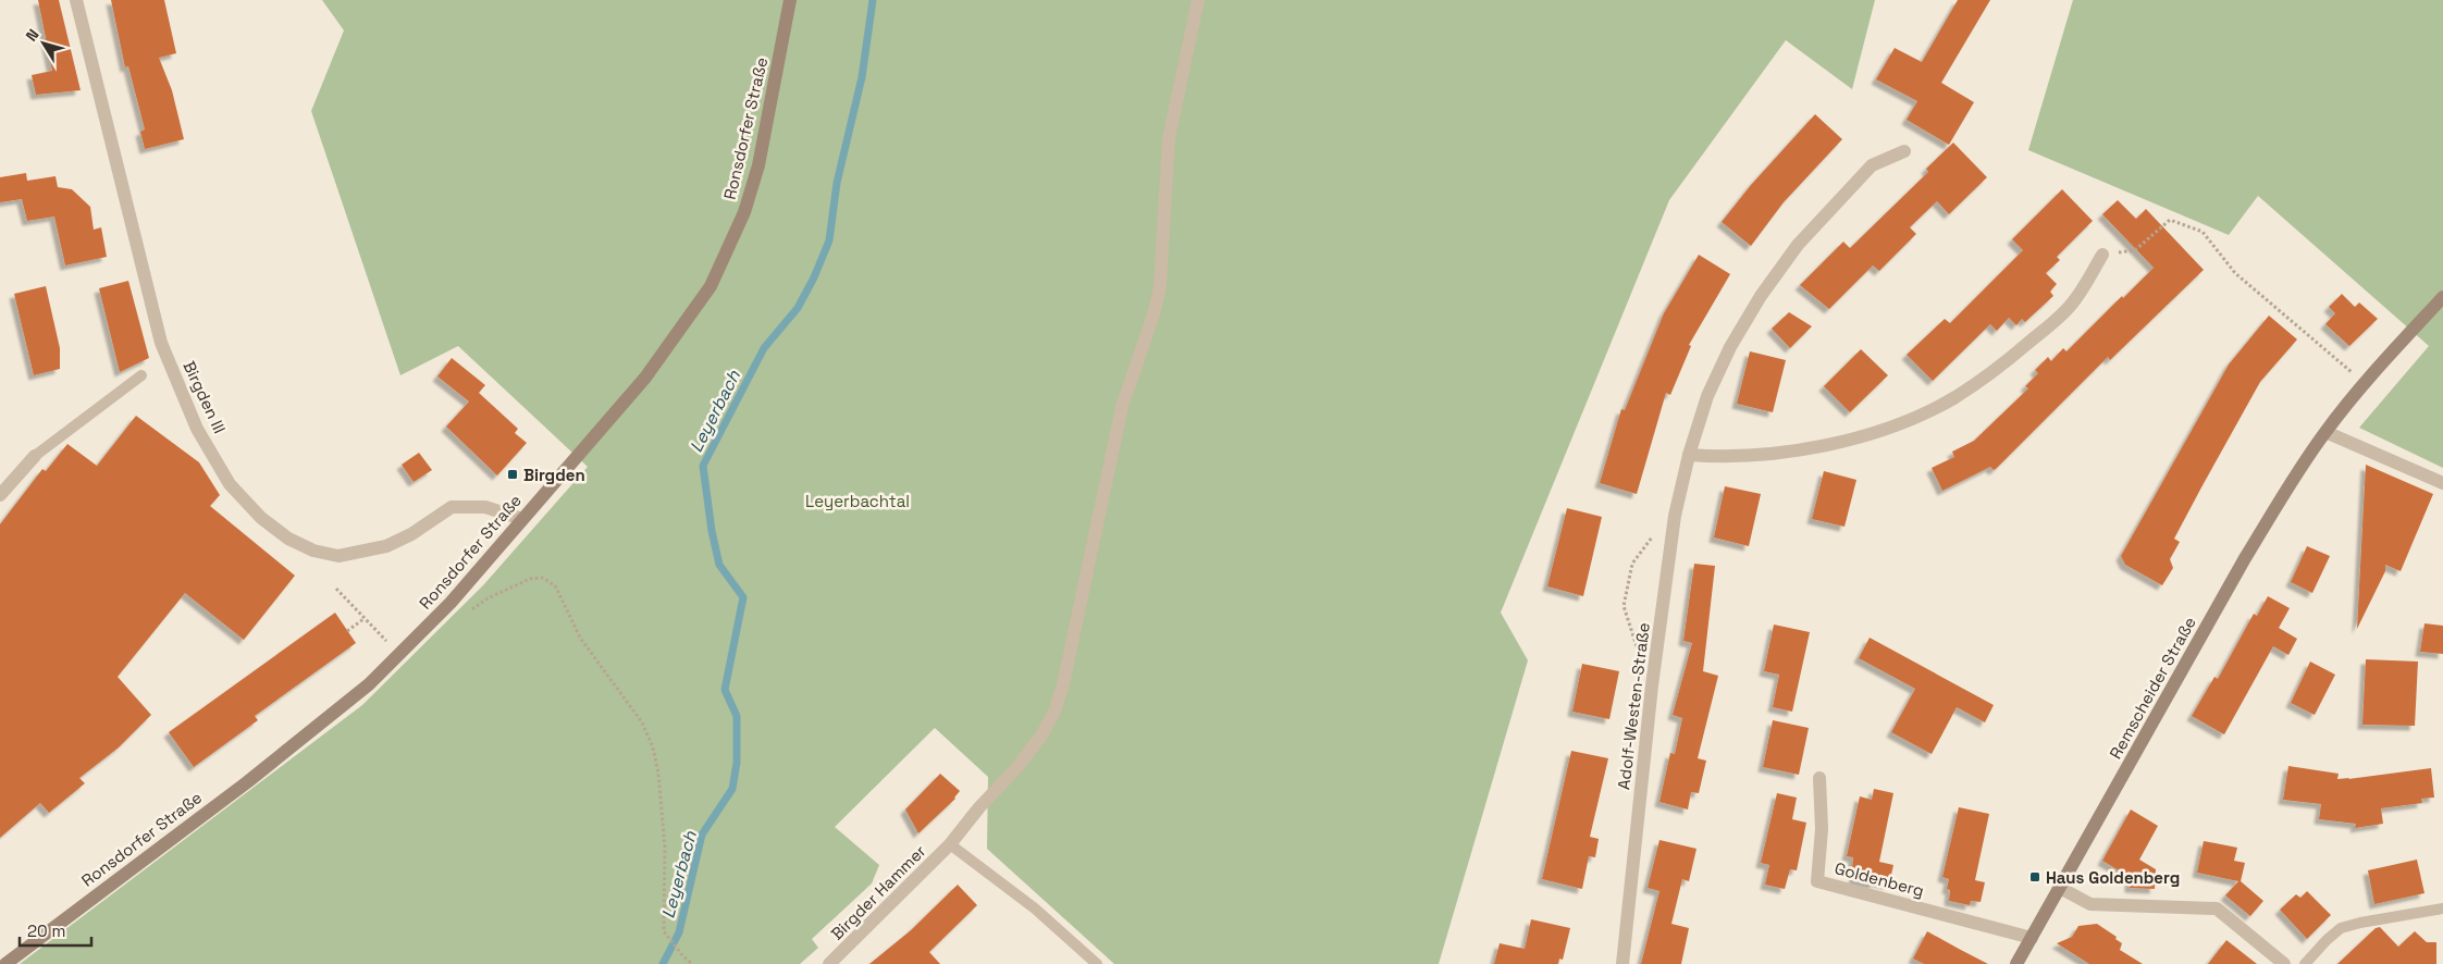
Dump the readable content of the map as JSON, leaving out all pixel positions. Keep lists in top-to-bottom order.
{
  "streets": {
    "main road": ["Ronsdorfer Straße", "Remscheider Straße"],
    "street": [
      "Birgden III",
      "Adolf-Westen-Straße",
      "Goldenberg",
      "Birgder Hammer"
    ]
  },
  "crossings": [
    ["Ronsdorfer Straße", "Birgden III"],
    ["Remscheider Straße", "Goldenberg"]
  ],
  "water": ["Leyerbach"],
  "parks": ["Leyerbachtal"],
  "places": {
    "transit": ["Birgden", "Haus Goldenberg"]
  },
  "scale_bar": "20 m",
  "north": "top left"
}
